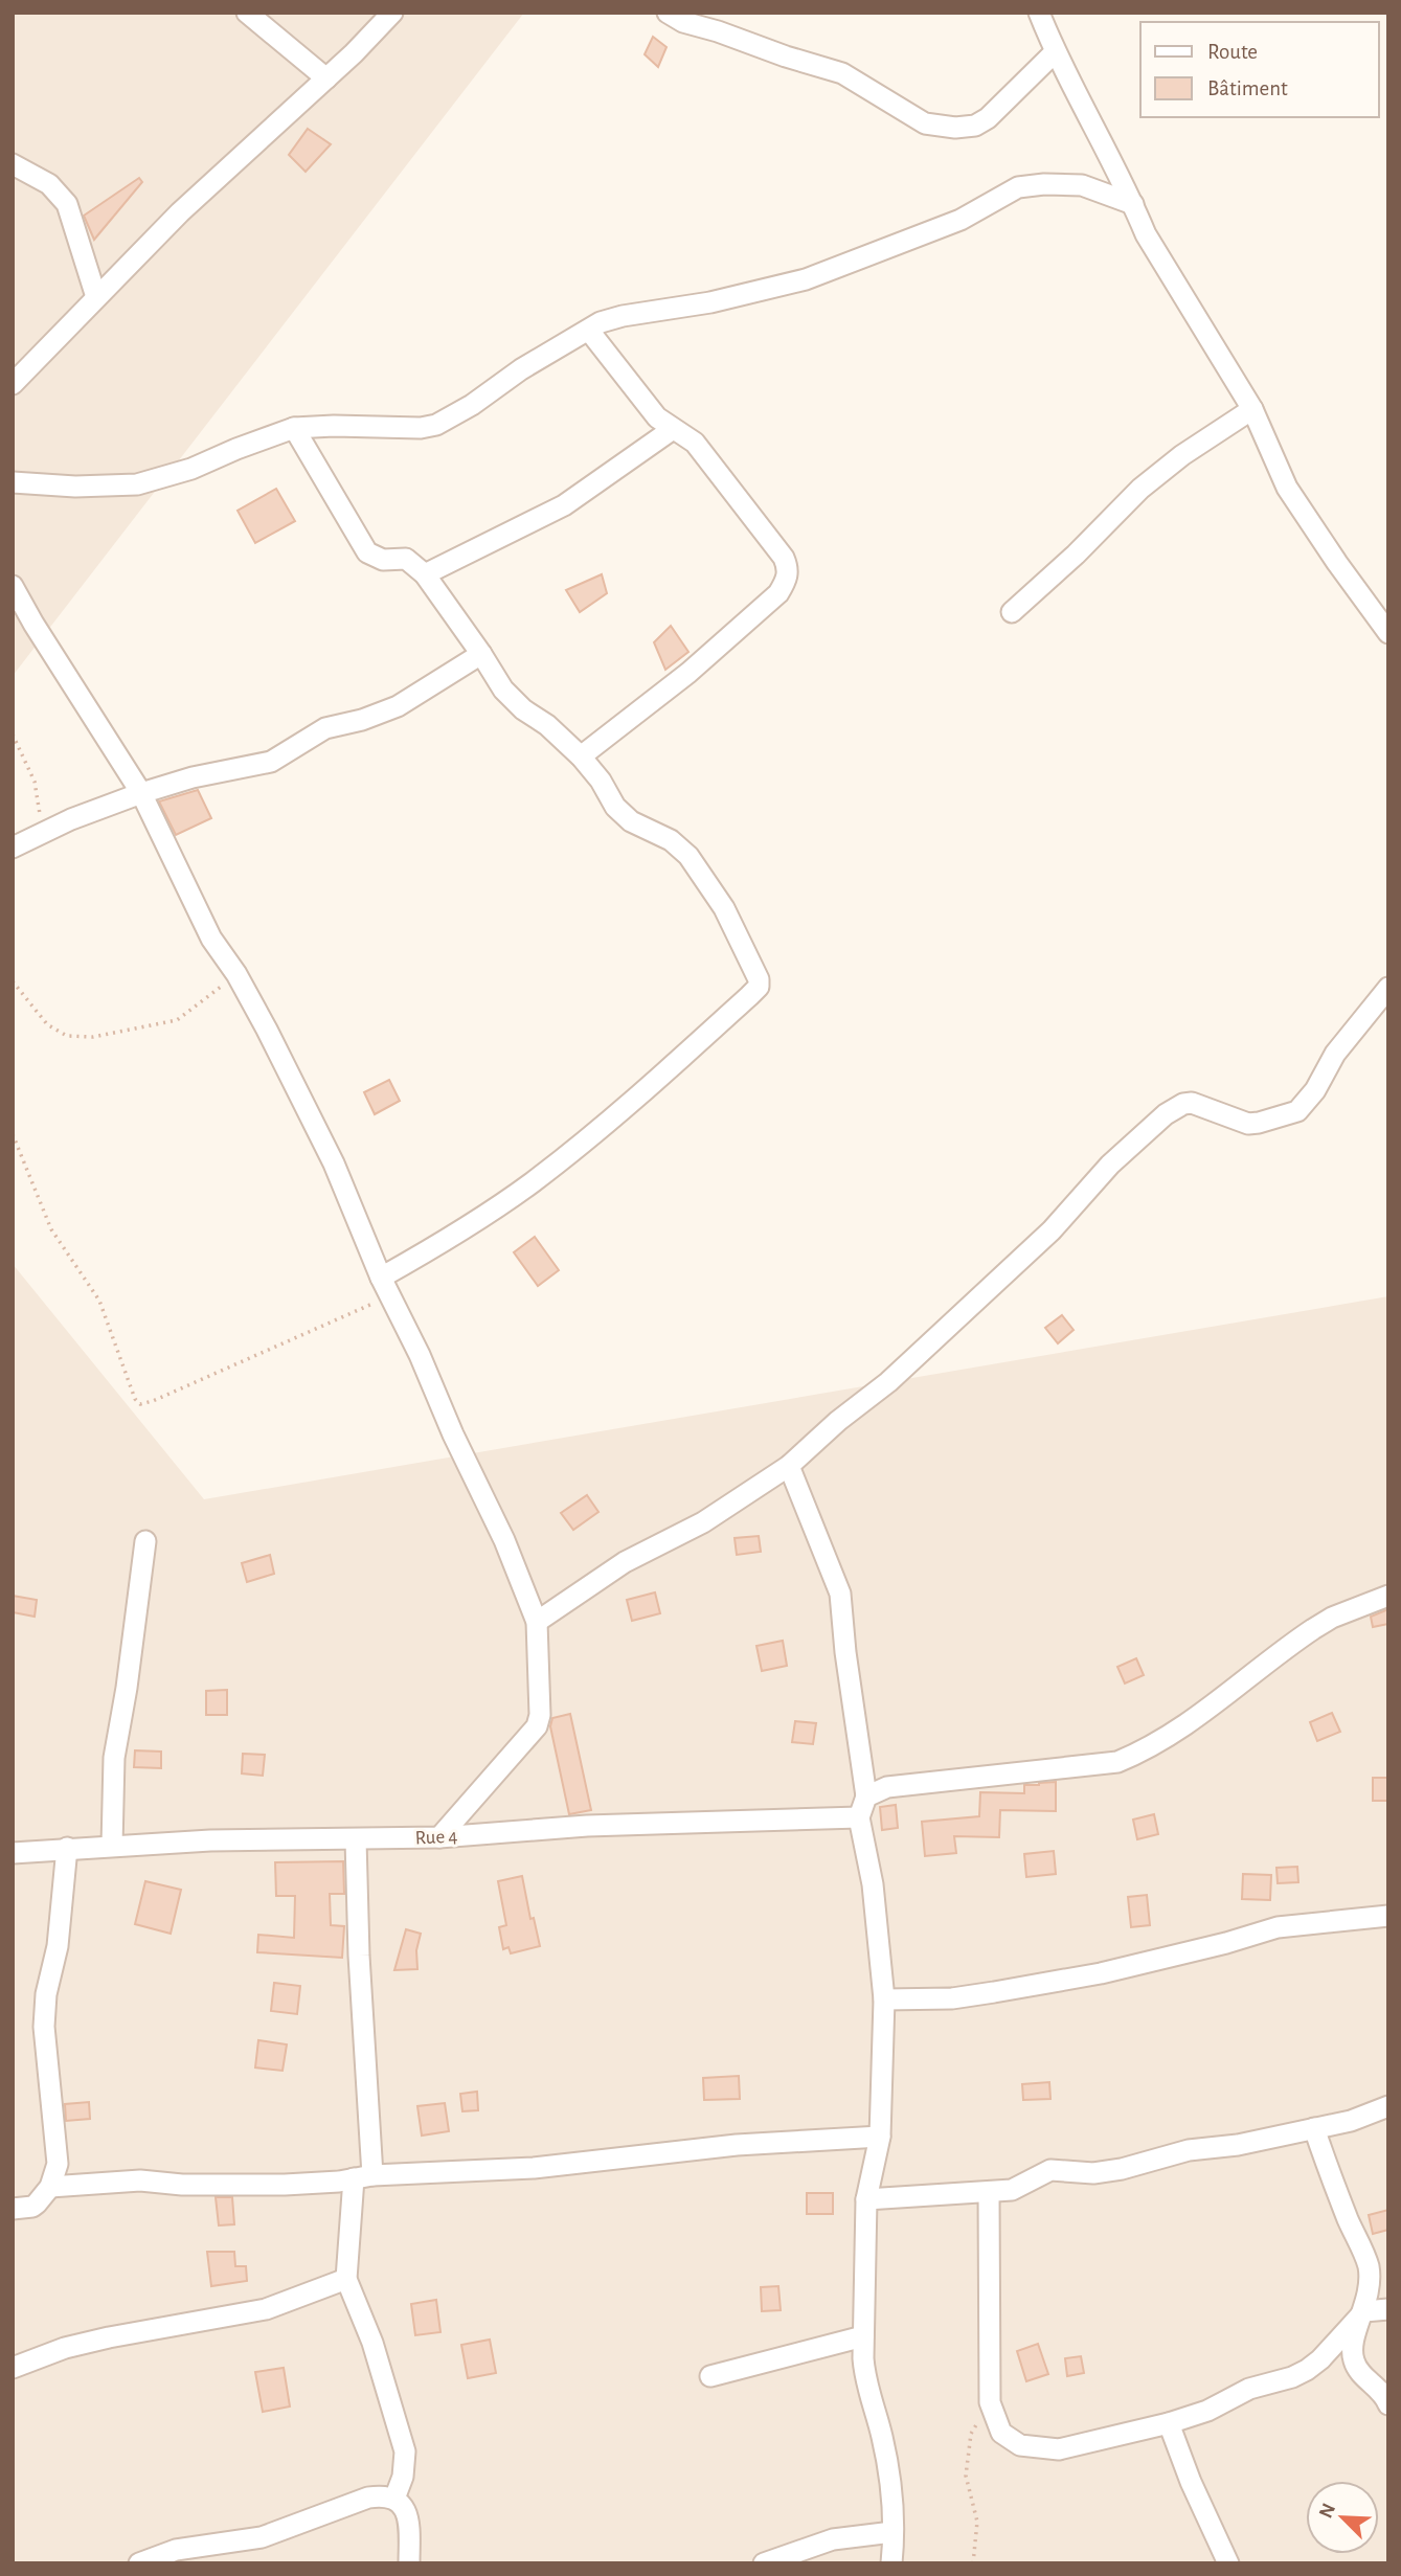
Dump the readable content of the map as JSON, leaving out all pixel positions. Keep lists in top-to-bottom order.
{
  "streets": {
    "street": ["Rue 4"]
  },
  "legend": ["Route", "Bâtiment"],
  "north": "top left"
}
